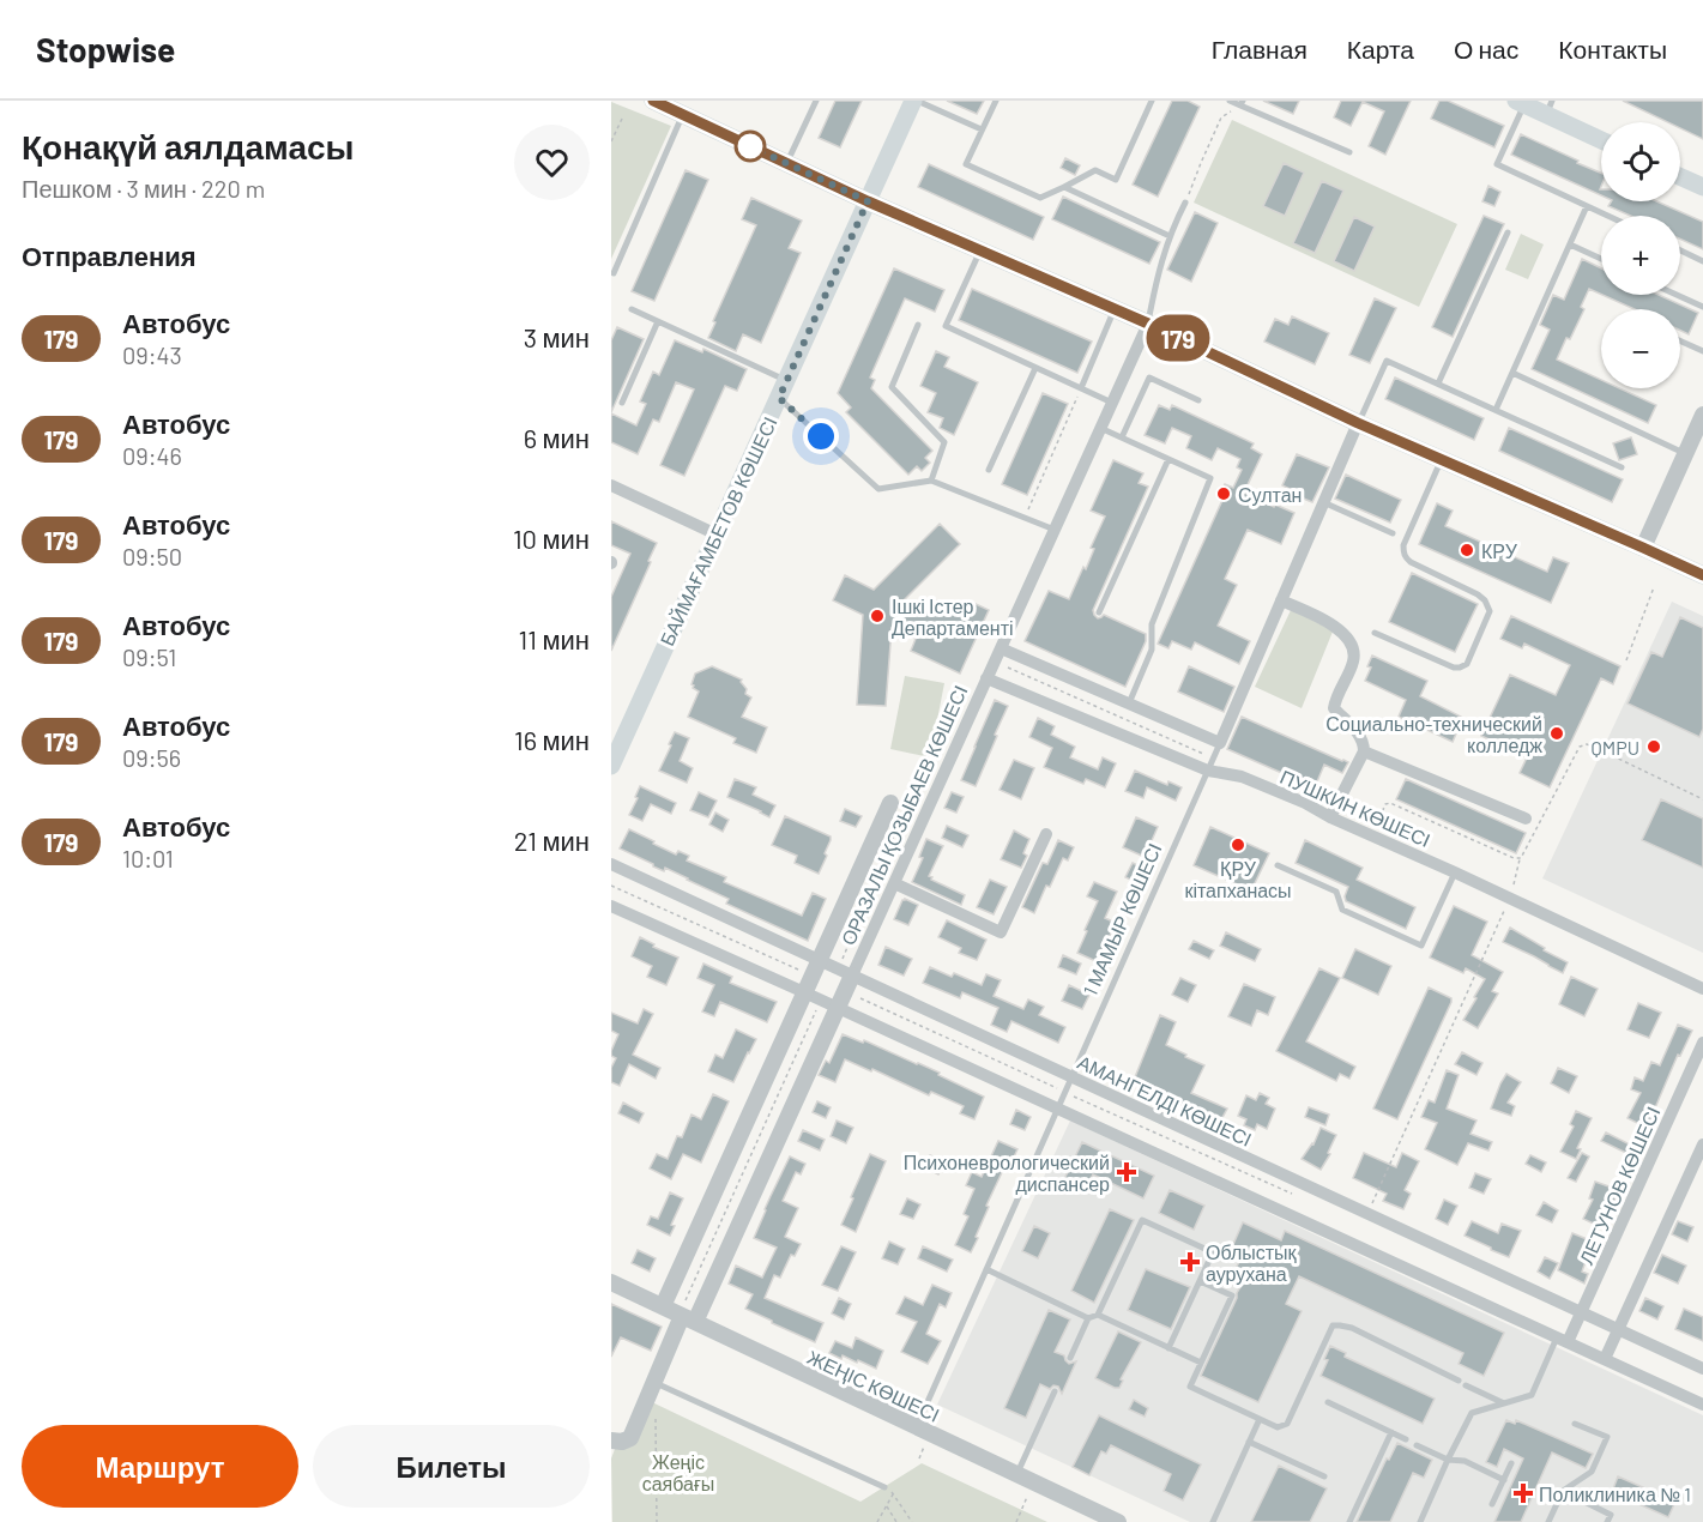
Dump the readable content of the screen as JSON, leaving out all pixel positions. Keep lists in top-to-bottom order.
{
  "streets": {
    "main road": ["БАЙМАҒАМБЕТОВ КӨШЕСІ"],
    "street": [
      "ПУШКИН КӨШЕСІ",
      "ОРАЗАЛЫ ҚОЗЫБАЕВ КӨШЕСІ",
      "1 МАМЫР КӨШЕСІ",
      "АМАНГЕЛДІ КӨШЕСІ",
      "ЛЕТУНОВ КӨШЕСІ",
      "ЖЕҢІС КӨШЕСІ"
    ]
  },
  "crossings": [
    ["ПУШКИН КӨШЕСІ", "ОРАЗАЛЫ ҚОЗЫБАЕВ КӨШЕСІ"],
    ["ПУШКИН КӨШЕСІ", "1 МАМЫР КӨШЕСІ"],
    ["ОРАЗАЛЫ ҚОЗЫБАЕВ КӨШЕСІ", "АМАНГЕЛДІ КӨШЕСІ"],
    ["ОРАЗАЛЫ ҚОЗЫБАЕВ КӨШЕСІ", "ЖЕҢІС КӨШЕСІ"],
    ["1 МАМЫР КӨШЕСІ", "АМАНГЕЛДІ КӨШЕСІ"],
    ["1 МАМЫР КӨШЕСІ", "ЖЕҢІС КӨШЕСІ"],
    ["АМАНГЕЛДІ КӨШЕСІ", "ЛЕТУНОВ КӨШЕСІ"]
  ],
  "parks": ["Жеңіс саябағы"],
  "places": {
    "other": [
      "Султан",
      "КРУ",
      "Ішкі Істер Департаменті",
      "Социально-технический колледж",
      "QMPU",
      "ҚРУ кітапханасы"
    ],
    "health": ["Психоневрологический диспансер", "Облыстық аурухана", "Поликлиника № 1"]
  },
  "lines": ["bus line 179"],
  "page": {
    "header": "Stopwise",
    "nav": [
      "Главная",
      "Карта",
      "О нас",
      "Контакты"
    ],
    "heading": [
      ["Қонақүй аялдамасы", "Пешком · 3 мин · 220 m"],
      "Отправления"
    ],
    "on_map": "179",
    "map_buttons": ["+", "−"],
    "list": [
      {
        "mark": "179",
        "name": "Автобус",
        "note": "09:43",
        "value": "3 мин"
      },
      {
        "mark": "179",
        "name": "Автобус",
        "note": "09:46",
        "value": "6 мин"
      },
      {
        "mark": "179",
        "name": "Автобус",
        "note": "09:50",
        "value": "10 мин"
      },
      {
        "mark": "179",
        "name": "Автобус",
        "note": "09:51",
        "value": "11 мин"
      },
      {
        "mark": "179",
        "name": "Автобус",
        "note": "09:56",
        "value": "16 мин"
      },
      {
        "mark": "179",
        "name": "Автобус",
        "note": "10:01",
        "value": "21 мин"
      }
    ],
    "buttons": ["Маршрут", "Билеты"]
  }
}
